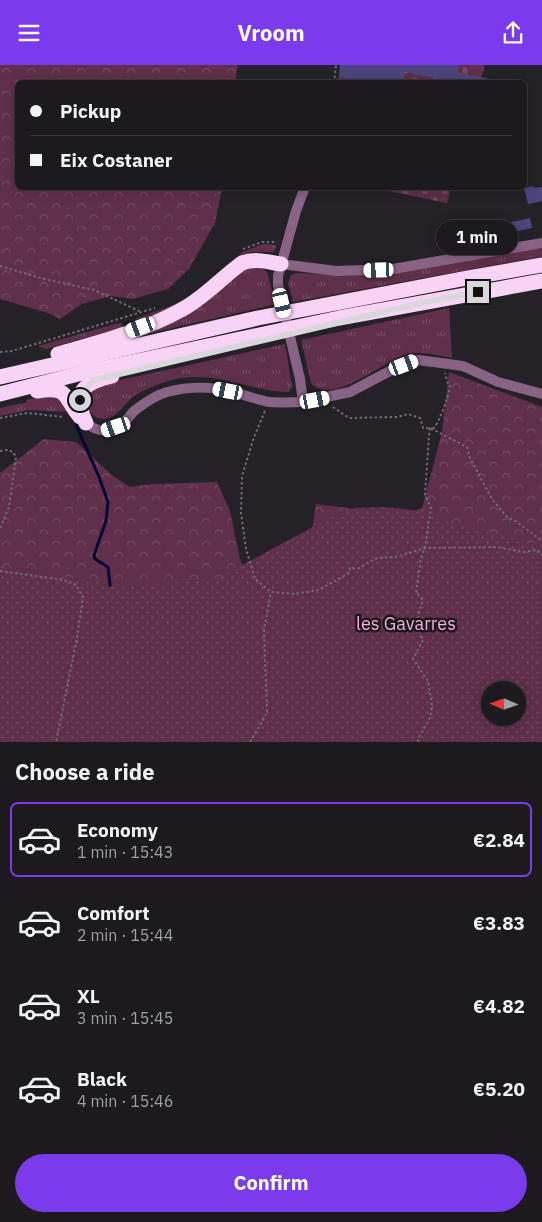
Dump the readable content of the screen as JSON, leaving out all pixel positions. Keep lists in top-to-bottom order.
{
  "parks": ["les Gavarres"],
  "north": "left",
  "page": {
    "header": "Vroom",
    "banner": ["Pickup", "Eix Costaner"],
    "bubble": "1 min",
    "heading": "Choose a ride",
    "list": [
      {
        "name": "Economy",
        "note": "1 min · 15:43",
        "value": "€2.84"
      },
      {
        "name": "Comfort",
        "note": "2 min · 15:44",
        "value": "€3.83"
      },
      {
        "name": "XL",
        "note": "3 min · 15:45",
        "value": "€4.82"
      },
      {
        "name": "Black",
        "note": "4 min · 15:46",
        "value": "€5.20"
      }
    ],
    "buttons": "Confirm"
  }
}
